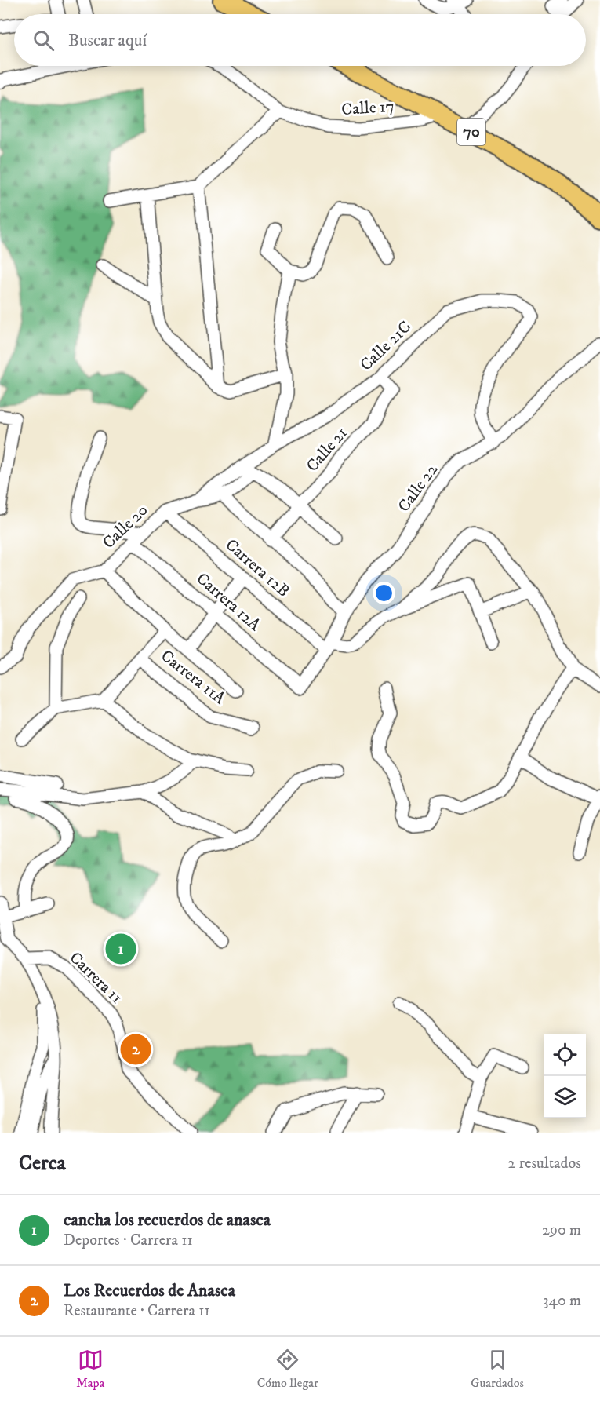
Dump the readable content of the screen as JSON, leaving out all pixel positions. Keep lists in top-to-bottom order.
{
  "streets": {
    "main road": ["70"],
    "street": [
      "Calle 17",
      "Calle 21C",
      "Calle 21",
      "Calle 22",
      "Calle 20",
      "Carrera 12B",
      "Carrera 12A",
      "Carrera 11A",
      "Carrera 11"
    ]
  },
  "crossings": [
    ["Calle 17", "70"],
    ["Calle 21C", "Calle 21"],
    ["Calle 21C", "Calle 22"],
    ["Calle 21C", "Calle 20"],
    ["Calle 22", "Carrera 12B"],
    ["Calle 22", "Carrera 12A"],
    ["Calle 20", "Carrera 12B"],
    ["Calle 20", "Carrera 12A"]
  ],
  "page": {
    "search": "Buscar aquí",
    "pins": ["1", "2"],
    "heading": ["Cerca", "2 resultados"],
    "list": [
      {
        "mark": "1",
        "name": "cancha los recuerdos de anasca",
        "note": "Deportes · Carrera 11",
        "value": "290 m"
      },
      {
        "mark": "2",
        "name": "Los Recuerdos de Anasca",
        "note": "Restaurante · Carrera 11",
        "value": "340 m"
      }
    ],
    "nav": ["Mapa", "Cómo llegar", "Guardados"]
  }
}
